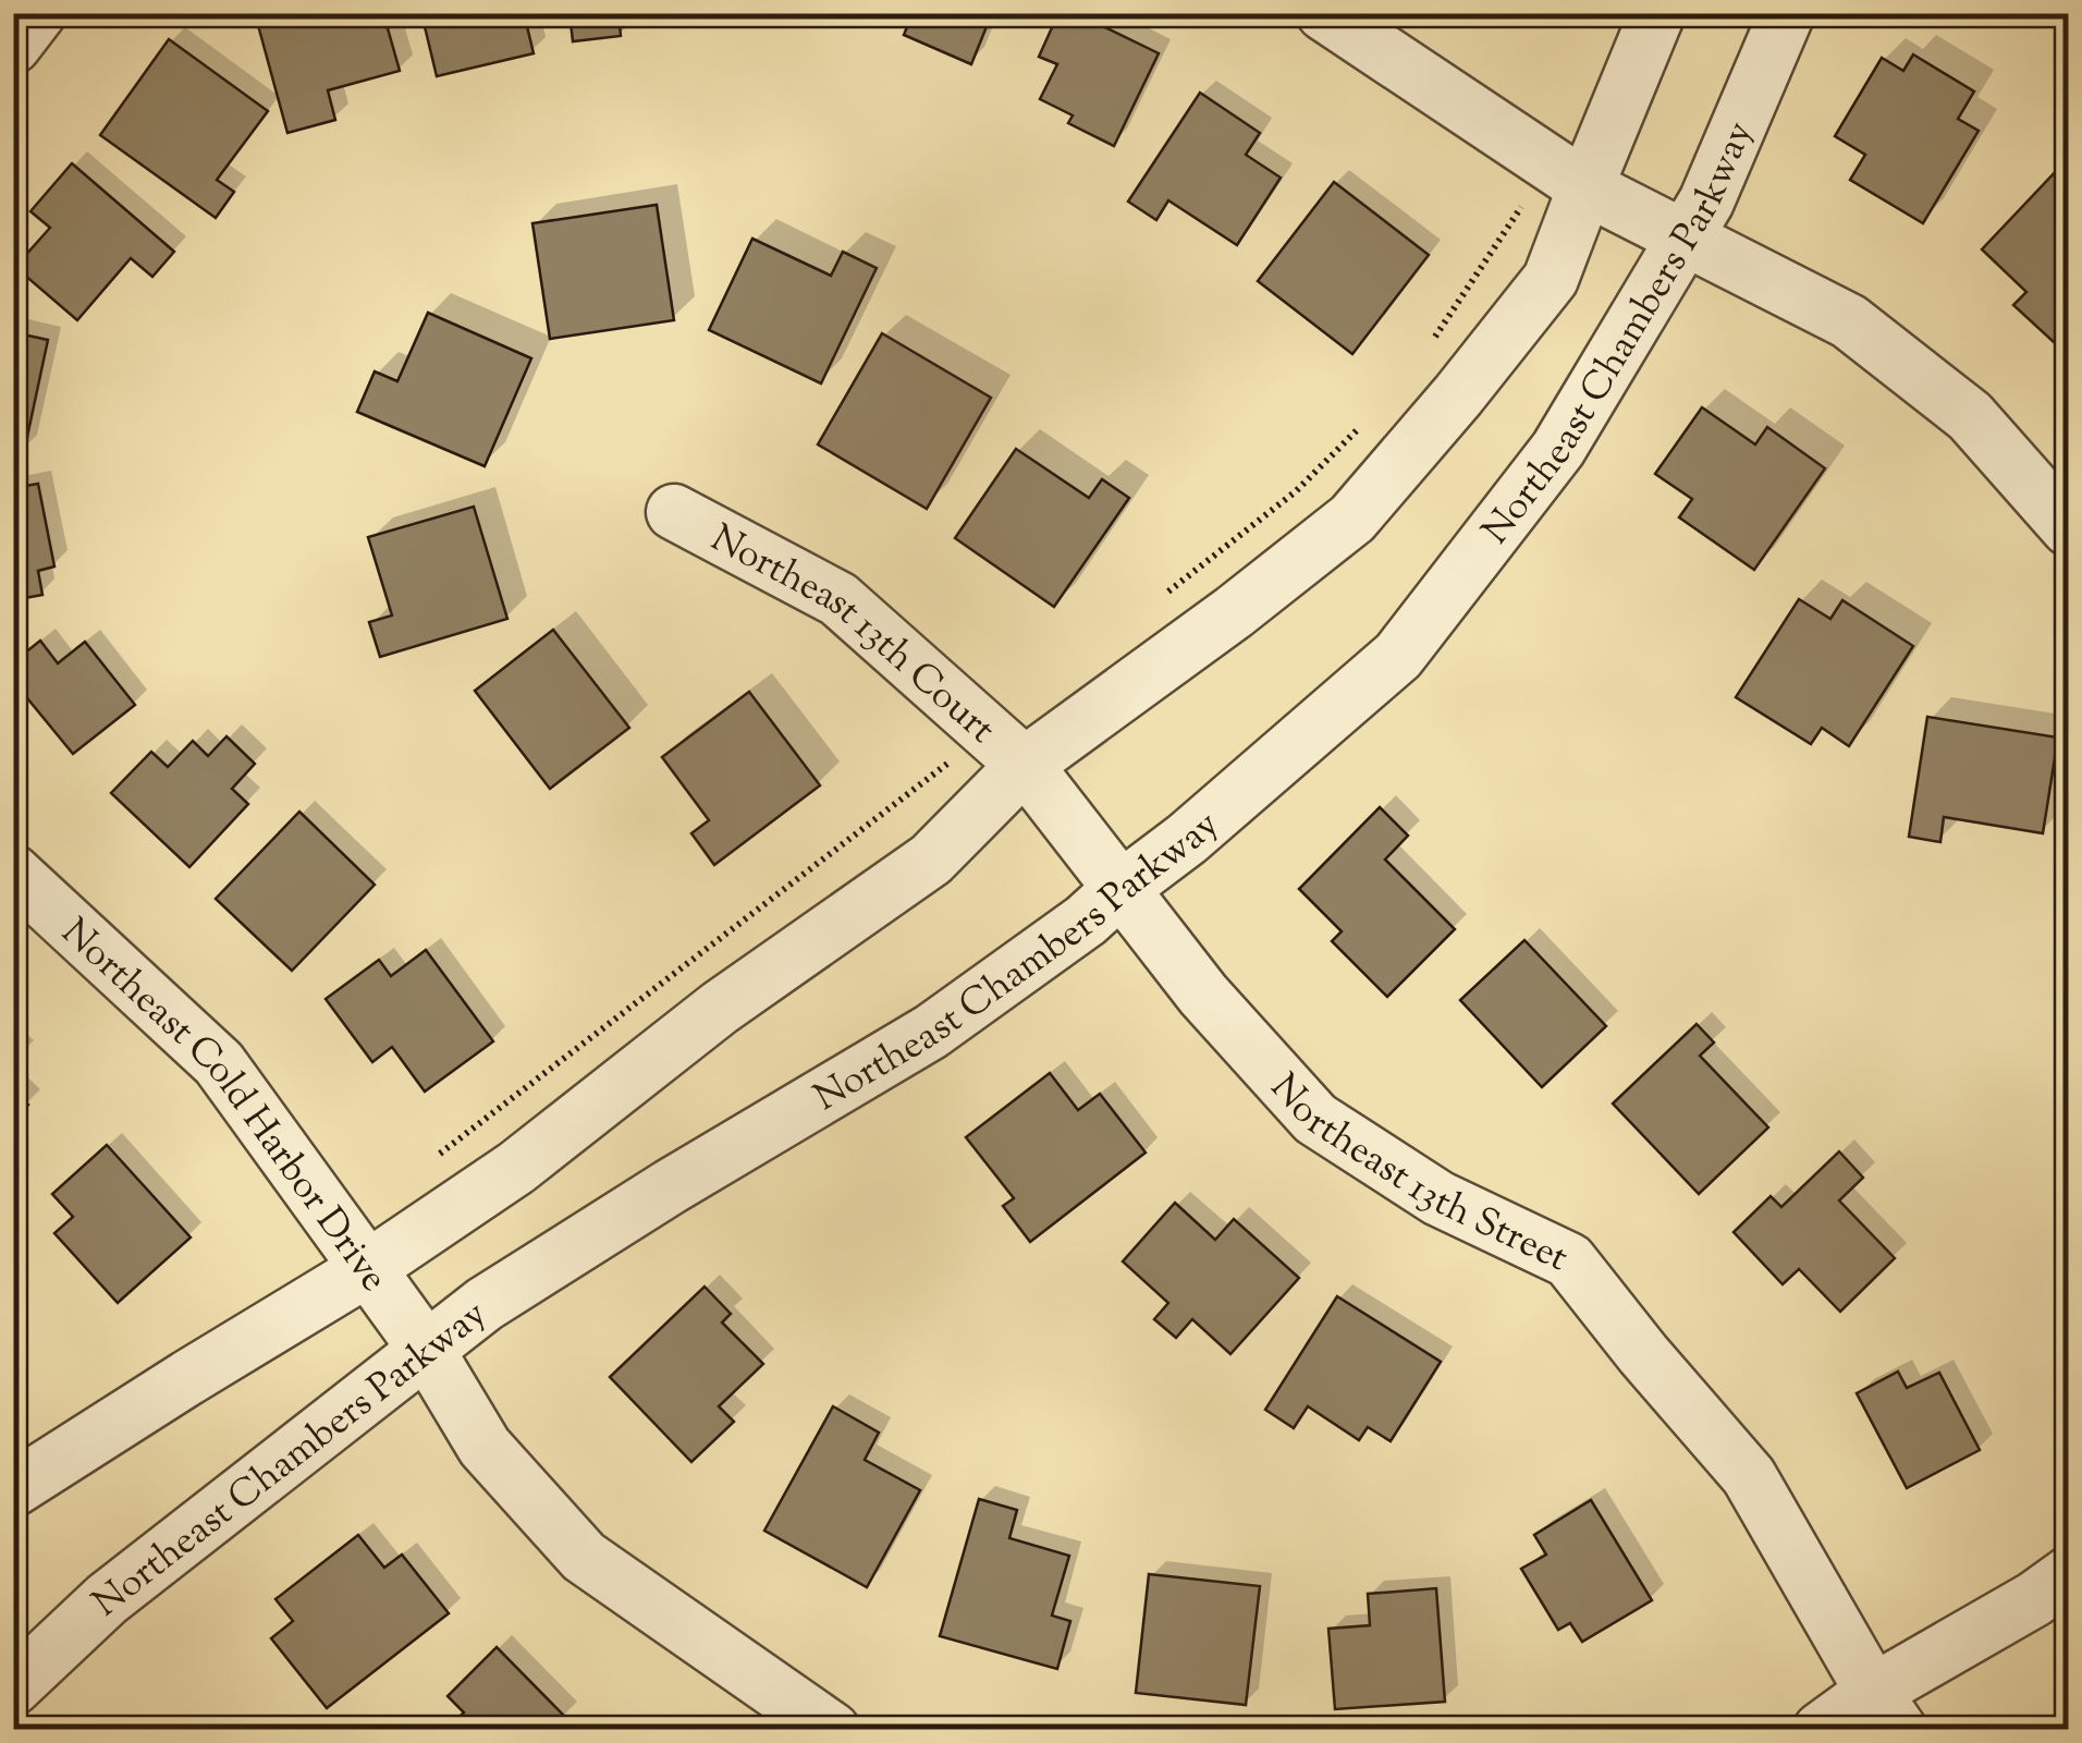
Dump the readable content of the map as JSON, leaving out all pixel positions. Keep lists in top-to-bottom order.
{
  "streets": {
    "street": [
      "Northeast Chambers Parkway",
      "Northeast 13th Court",
      "Northeast Cold Harbor Drive",
      "Northeast 13th Street"
    ]
  },
  "crossings": [
    ["Northeast Chambers Parkway", "Northeast 13th Court"],
    ["Northeast Chambers Parkway", "Northeast Cold Harbor Drive"],
    ["Northeast Chambers Parkway", "Northeast 13th Street"],
    ["Northeast 13th Court", "Northeast 13th Street"]
  ]
}
